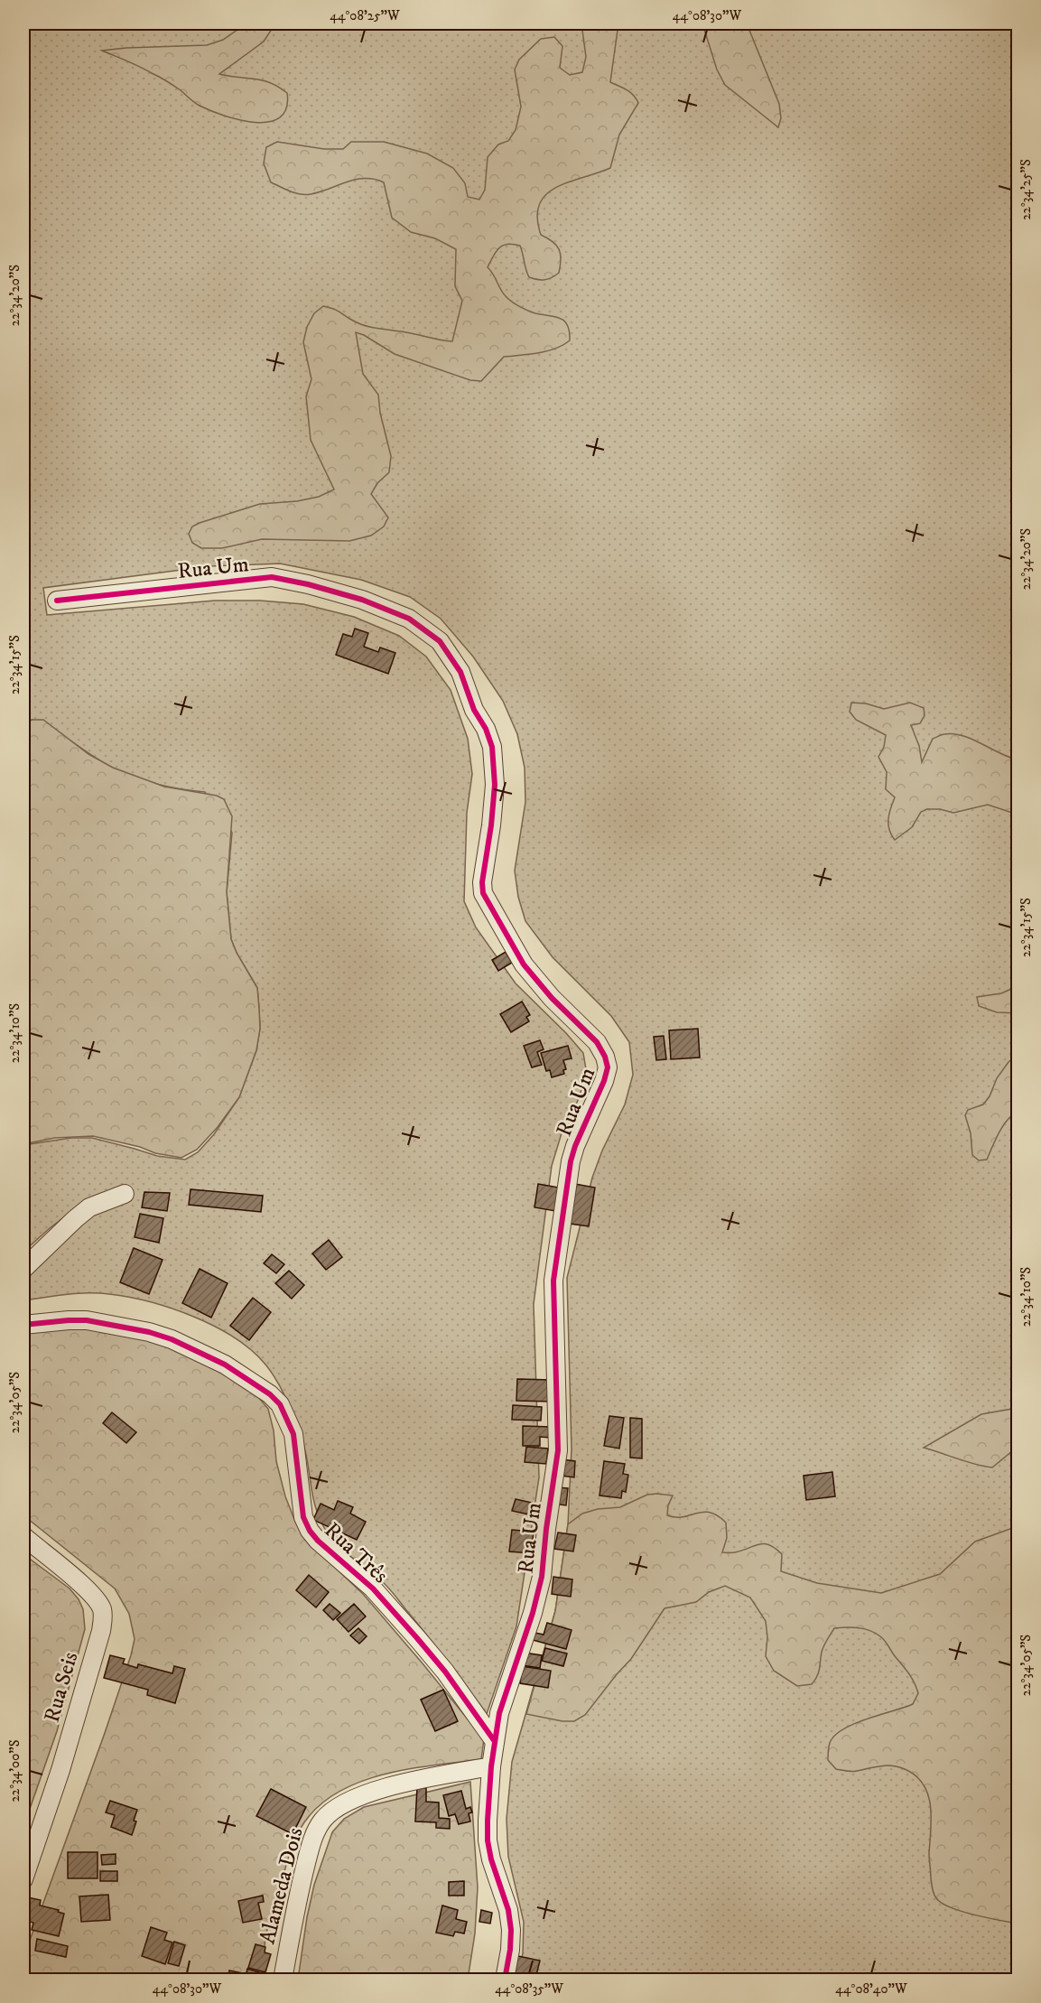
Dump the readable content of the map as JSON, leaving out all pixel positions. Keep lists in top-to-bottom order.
{
  "streets": {
    "street": [
      "Rua Um",
      "Rua Três",
      "Rua Seis",
      "Alameda Dois"
    ]
  },
  "crossings": [
    ["Rua Um", "Rua Três"],
    ["Rua Um", "Alameda Dois"]
  ],
  "coordinates": [
    "44°08'25\"W",
    "44°08'30\"W",
    "22°34'25\"S",
    "22°34'20\"S",
    "22°34'15\"S",
    "22°34'10\"S",
    "22°34'05\"S",
    "22°34'00\"S",
    "44°08'35\"W",
    "44°08'40\"W"
  ]
}
